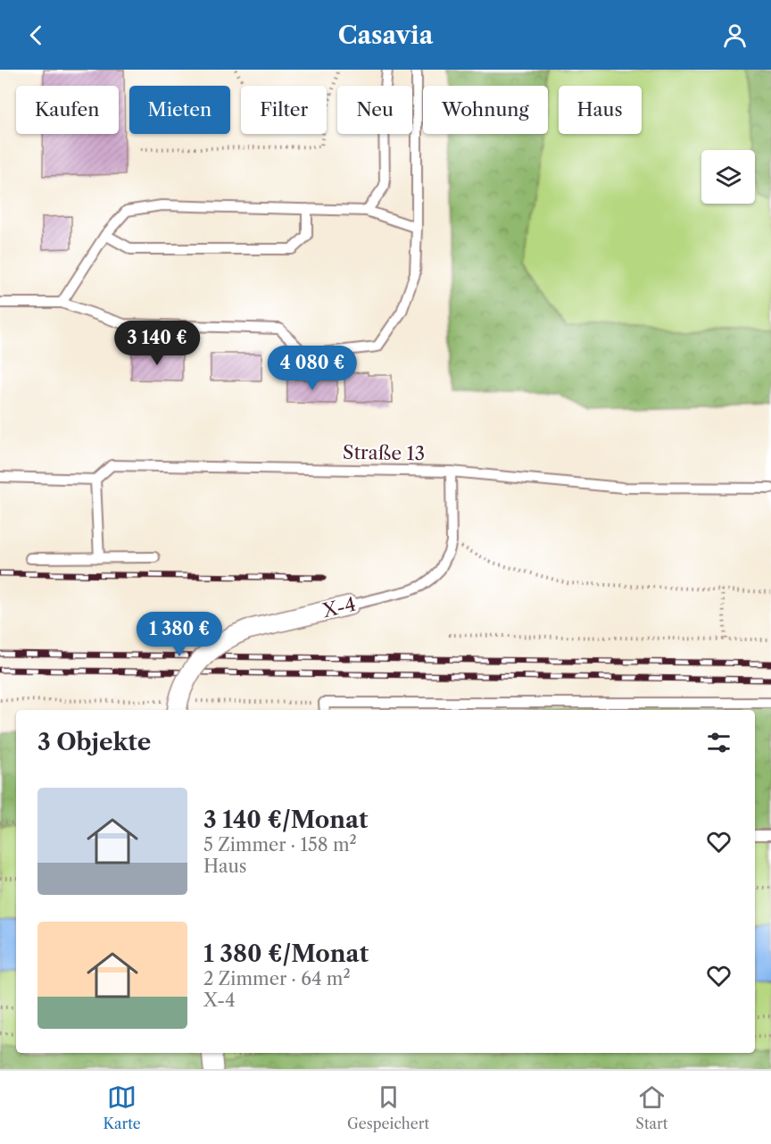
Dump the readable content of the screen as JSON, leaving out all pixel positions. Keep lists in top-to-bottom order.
{
  "streets": {
    "street": ["X-4"],
    "lane": ["Straße 13"]
  },
  "crossings": [
    ["Straße 13", "X-4"]
  ],
  "page": {
    "header": "Casavia",
    "chip": [
      "Kaufen",
      "Mieten",
      "Filter",
      "Neu",
      "Wohnung",
      "Haus"
    ],
    "price": ["3 140 €", "4 080 €", "1 380 €"],
    "heading": "3 Objekte",
    "list": [
      {
        "name": "3 140 €/Monat",
        "note": "5 Zimmer · 158 m² · Haus"
      },
      {
        "name": "1 380 €/Monat",
        "note": "2 Zimmer · 64 m² · X-4"
      }
    ],
    "tabs": ["Karte", "Gespeichert", "Start"]
  }
}
